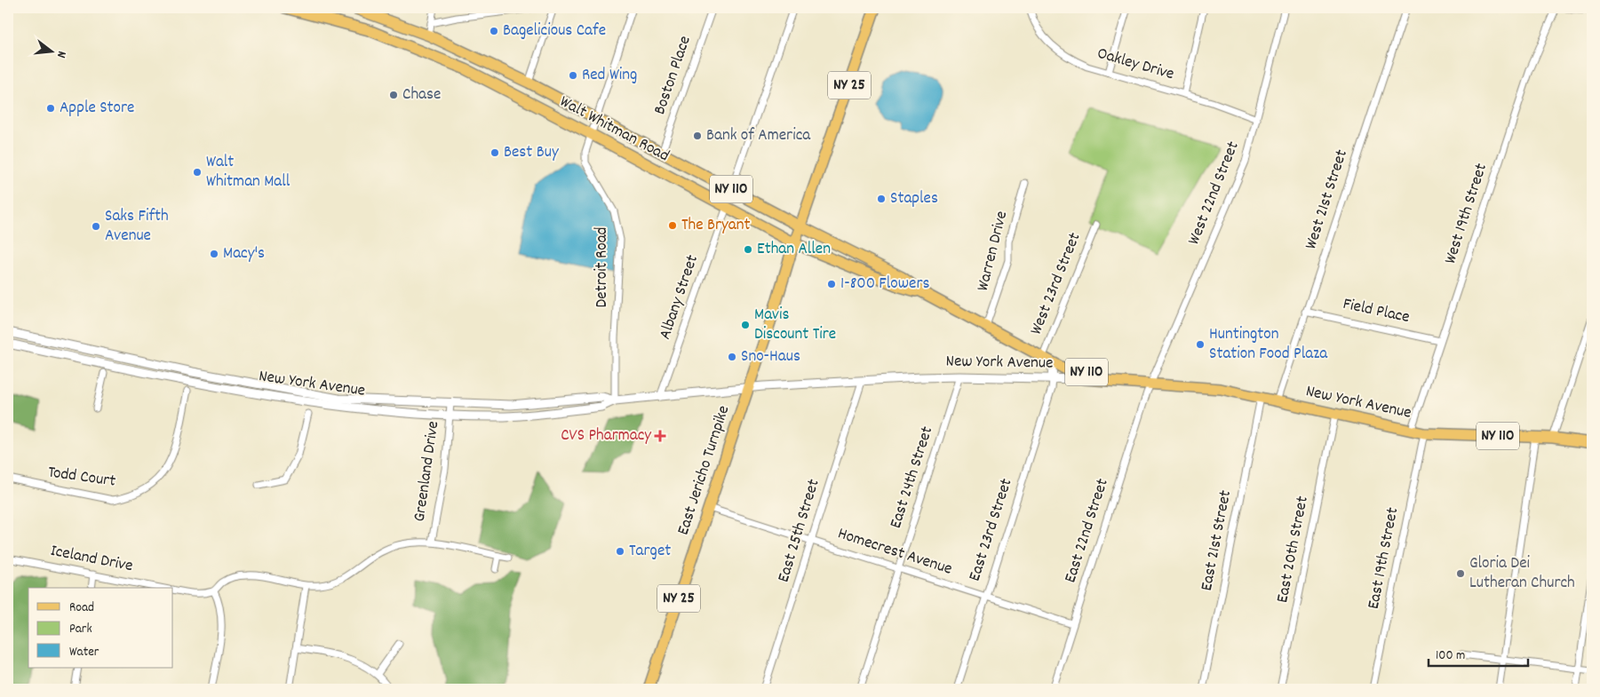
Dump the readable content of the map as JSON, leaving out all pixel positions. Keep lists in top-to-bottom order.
{
  "streets": {
    "main road": [
      "NY 25",
      "Walt Whitman Road",
      "NY 110",
      "New York Avenue",
      "East Jericho Turnpike"
    ],
    "street": [
      "Oakley Drive",
      "Boston Place",
      "West 22nd Street",
      "West 21st Street",
      "West 19th Street",
      "Warren Drive",
      "Detroit Road",
      "West 23rd Street",
      "Albany Street",
      "Field Place",
      "Greenland Drive",
      "Todd Court",
      "East 24th Street",
      "East 23rd Street",
      "East 25th Street",
      "East 22nd Street",
      "East 21st Street",
      "East 20th Street",
      "Homecrest Avenue",
      "East 19th Street",
      "Iceland Drive"
    ]
  },
  "crossings": [
    ["Oakley Drive", "West 22nd Street"],
    ["Boston Place", "Walt Whitman Road"],
    ["NY 25", "Walt Whitman Road"],
    ["NY 25", "New York Avenue"],
    ["NY 25", "East Jericho Turnpike"],
    ["Walt Whitman Road", "Warren Drive"],
    ["Walt Whitman Road", "Detroit Road"],
    ["Walt Whitman Road", "West 23rd Street"],
    ["Walt Whitman Road", "Albany Street"],
    ["Walt Whitman Road", "New York Avenue"],
    ["West 22nd Street", "New York Avenue"],
    ["West 22nd Street", "East 22nd Street"],
    ["West 21st Street", "Field Place"],
    ["West 21st Street", "New York Avenue"],
    ["West 19th Street", "Field Place"],
    ["West 19th Street", "New York Avenue"],
    ["Detroit Road", "New York Avenue"],
    ["Albany Street", "New York Avenue"],
    ["New York Avenue", "East Jericho Turnpike"],
    ["New York Avenue", "Greenland Drive"],
    ["New York Avenue", "East 24th Street"],
    ["New York Avenue", "East 23rd Street"],
    ["New York Avenue", "East 25th Street"],
    ["New York Avenue", "East 22nd Street"],
    ["New York Avenue", "East 21st Street"],
    ["New York Avenue", "East 20th Street"],
    ["New York Avenue", "East 19th Street"],
    ["East Jericho Turnpike", "Homecrest Avenue"],
    ["East 24th Street", "Homecrest Avenue"],
    ["East 23rd Street", "Homecrest Avenue"],
    ["East 25th Street", "Homecrest Avenue"],
    ["East 22nd Street", "Homecrest Avenue"]
  ],
  "places": {
    "other": [
      "Bagelicious Cafe",
      "Red Wing",
      "Chase",
      "Apple Store",
      "Bank of America",
      "Best Buy",
      "Walt Whitman Mall",
      "Staples",
      "The Bryant",
      "Saks Fifth Avenue",
      "Ethan Allen",
      "Macy's",
      "1-800 Flowers",
      "Mavis Discount Tire",
      "Huntington Station Food Plaza",
      "Sno-Haus",
      "Target",
      "Gloria Dei Lutheran Church"
    ],
    "health": ["CVS Pharmacy"]
  },
  "legend": ["Road", "Park", "Water"],
  "scale_bar": "100 m",
  "north": "right"
}
